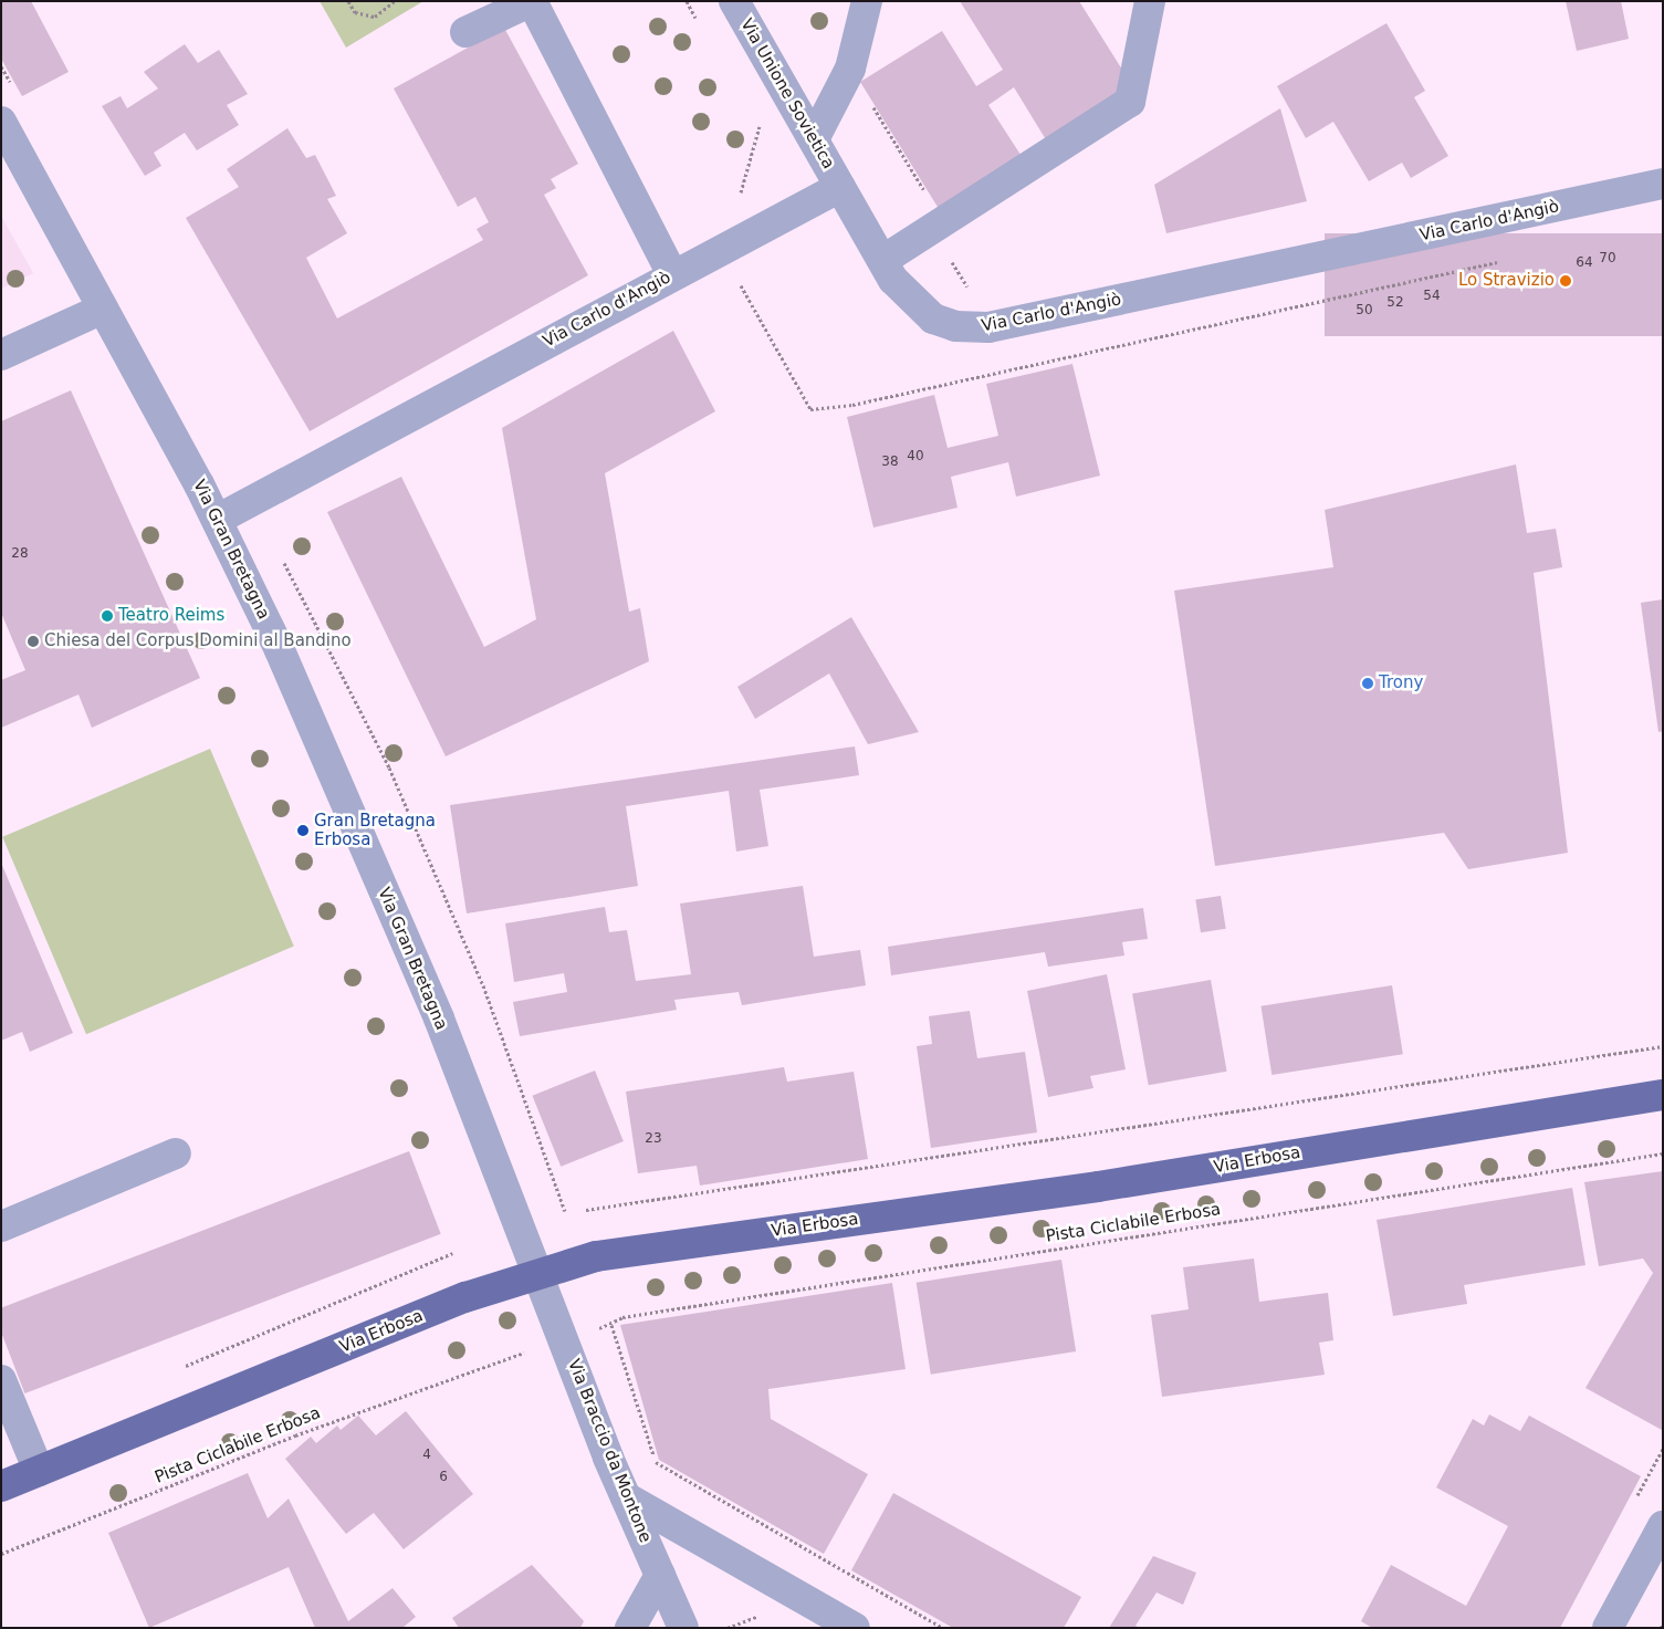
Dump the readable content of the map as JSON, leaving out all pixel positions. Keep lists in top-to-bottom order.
{
  "streets": {
    "main road": ["Via Erbosa"],
    "street": [
      "Via Unione Sovietica",
      "Via Carlo d'Angiò",
      "Via Gran Bretagna",
      "Via Braccio da Montone"
    ],
    "path": ["Pista Ciclabile Erbosa"]
  },
  "crossings": [
    ["Via Unione Sovietica", "Via Carlo d'Angiò"],
    ["Via Carlo d'Angiò", "Via Gran Bretagna"],
    ["Via Gran Bretagna", "Via Erbosa"],
    ["Via Gran Bretagna", "Via Braccio da Montone"],
    ["Via Erbosa", "Via Braccio da Montone"]
  ],
  "places": [
    "Lo Stravizio",
    "Teatro Reims",
    "Chiesa del Corpus Domini al Bandino",
    "Trony",
    "Gran Bretagna Erbosa"
  ],
  "house_numbers": [
    "70",
    "64",
    "54",
    "52",
    "50",
    "40",
    "38",
    "28",
    "23",
    "4",
    "6"
  ]
}
